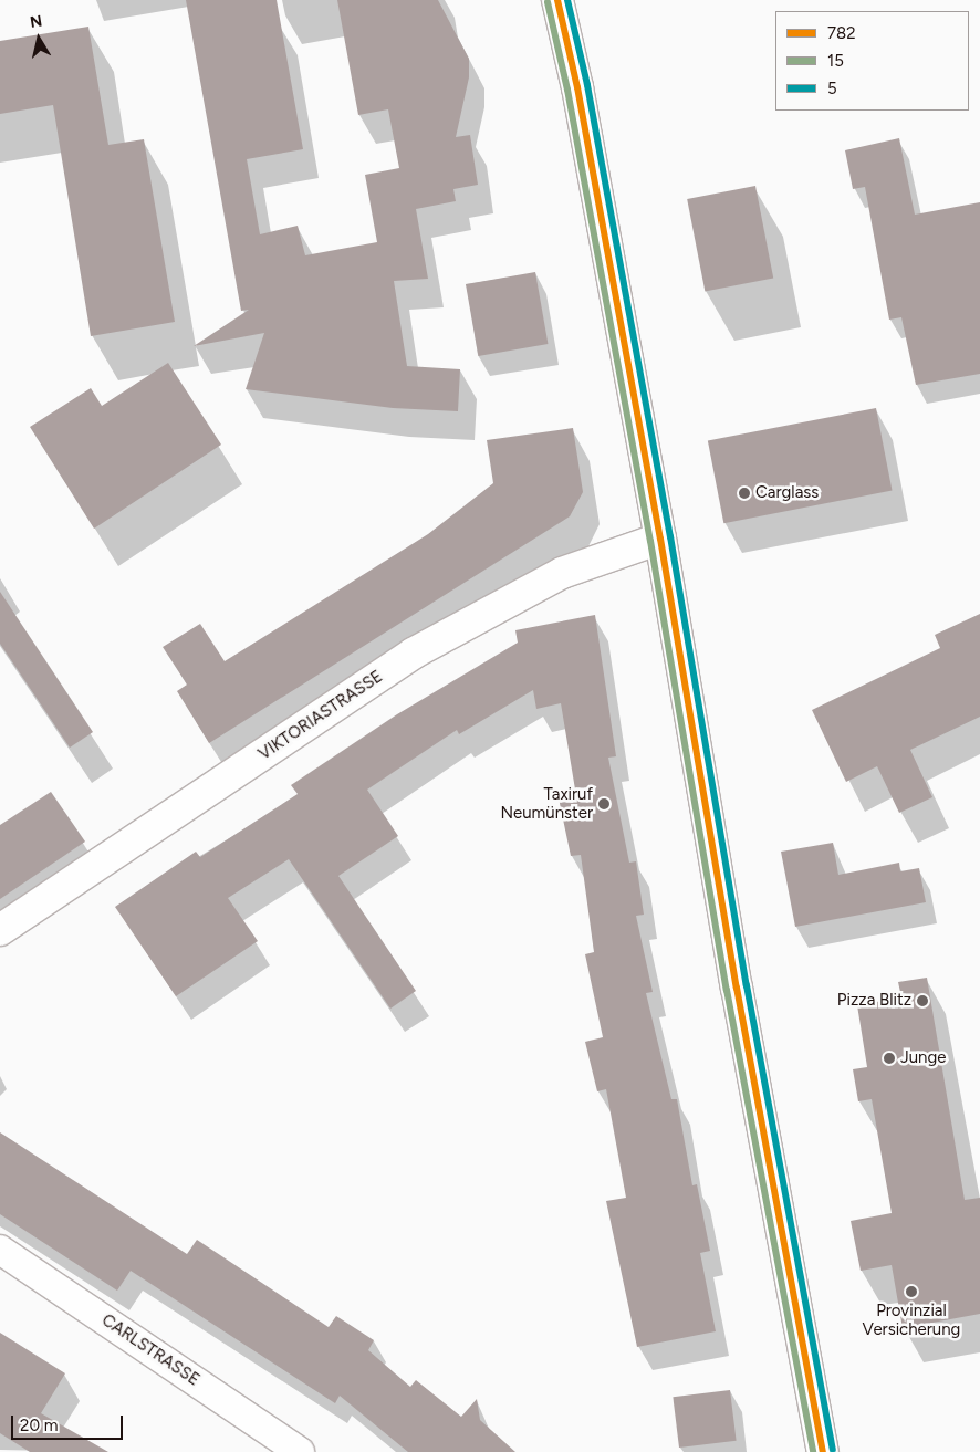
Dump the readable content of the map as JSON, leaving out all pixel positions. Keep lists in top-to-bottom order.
{
  "streets": {
    "street": ["VIKTORIASTRASSE", "CARLSTRASSE"]
  },
  "places": [
    "Carglass",
    "Taxiruf Neumünster",
    "Pizza Blitz",
    "Junge",
    "Provinzial Versicherung"
  ],
  "lines": ["transit line 782", "transit line 5", "transit line 15"],
  "legend": ["782", "15", "5"],
  "scale_bar": "20 m",
  "north": "top"
}
